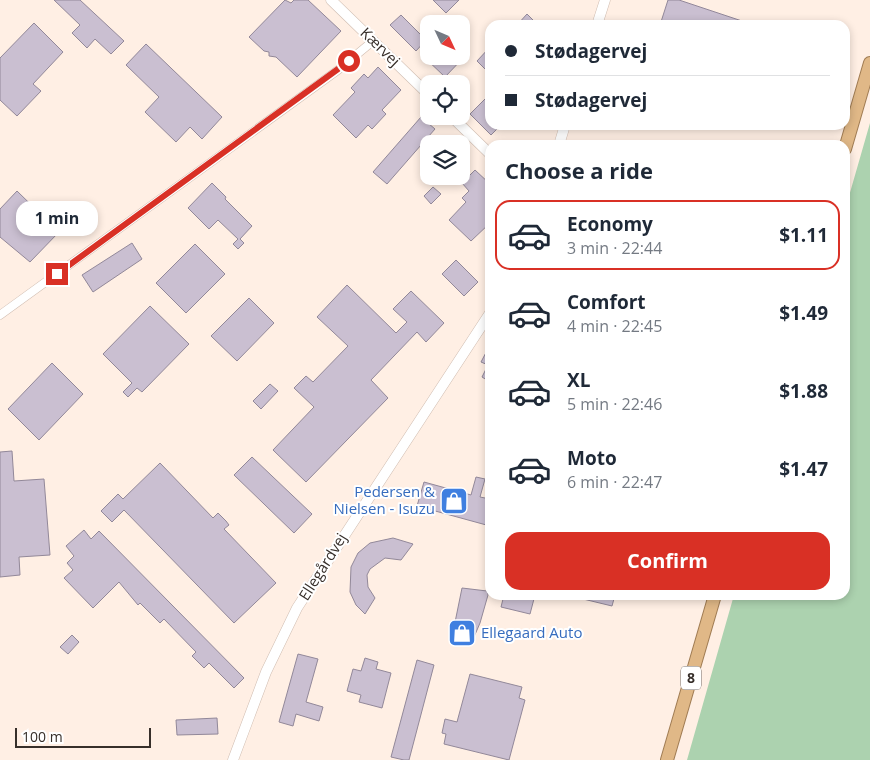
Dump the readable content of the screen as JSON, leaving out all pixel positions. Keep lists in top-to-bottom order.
{
  "streets": {
    "highway": ["8"],
    "street": ["Kærvej", "Ellegårdvej"]
  },
  "places": {
    "shop": ["Pedersen & Nielsen - Isuzu", "Ellegaard Auto"]
  },
  "scale_bar": "100 m",
  "north": "bottom right",
  "page": {
    "banner": ["Stødagervej", "Stødagervej"],
    "heading": "Choose a ride",
    "list": [
      {
        "name": "Economy",
        "note": "3 min · 22:44",
        "value": "$1.11"
      },
      {
        "name": "Comfort",
        "note": "4 min · 22:45",
        "value": "$1.49"
      },
      {
        "name": "XL",
        "note": "5 min · 22:46",
        "value": "$1.88"
      },
      {
        "name": "Moto",
        "note": "6 min · 22:47",
        "value": "$1.47"
      }
    ],
    "bubble": "1 min",
    "buttons": "Confirm",
    "scale": "100 m"
  }
}
